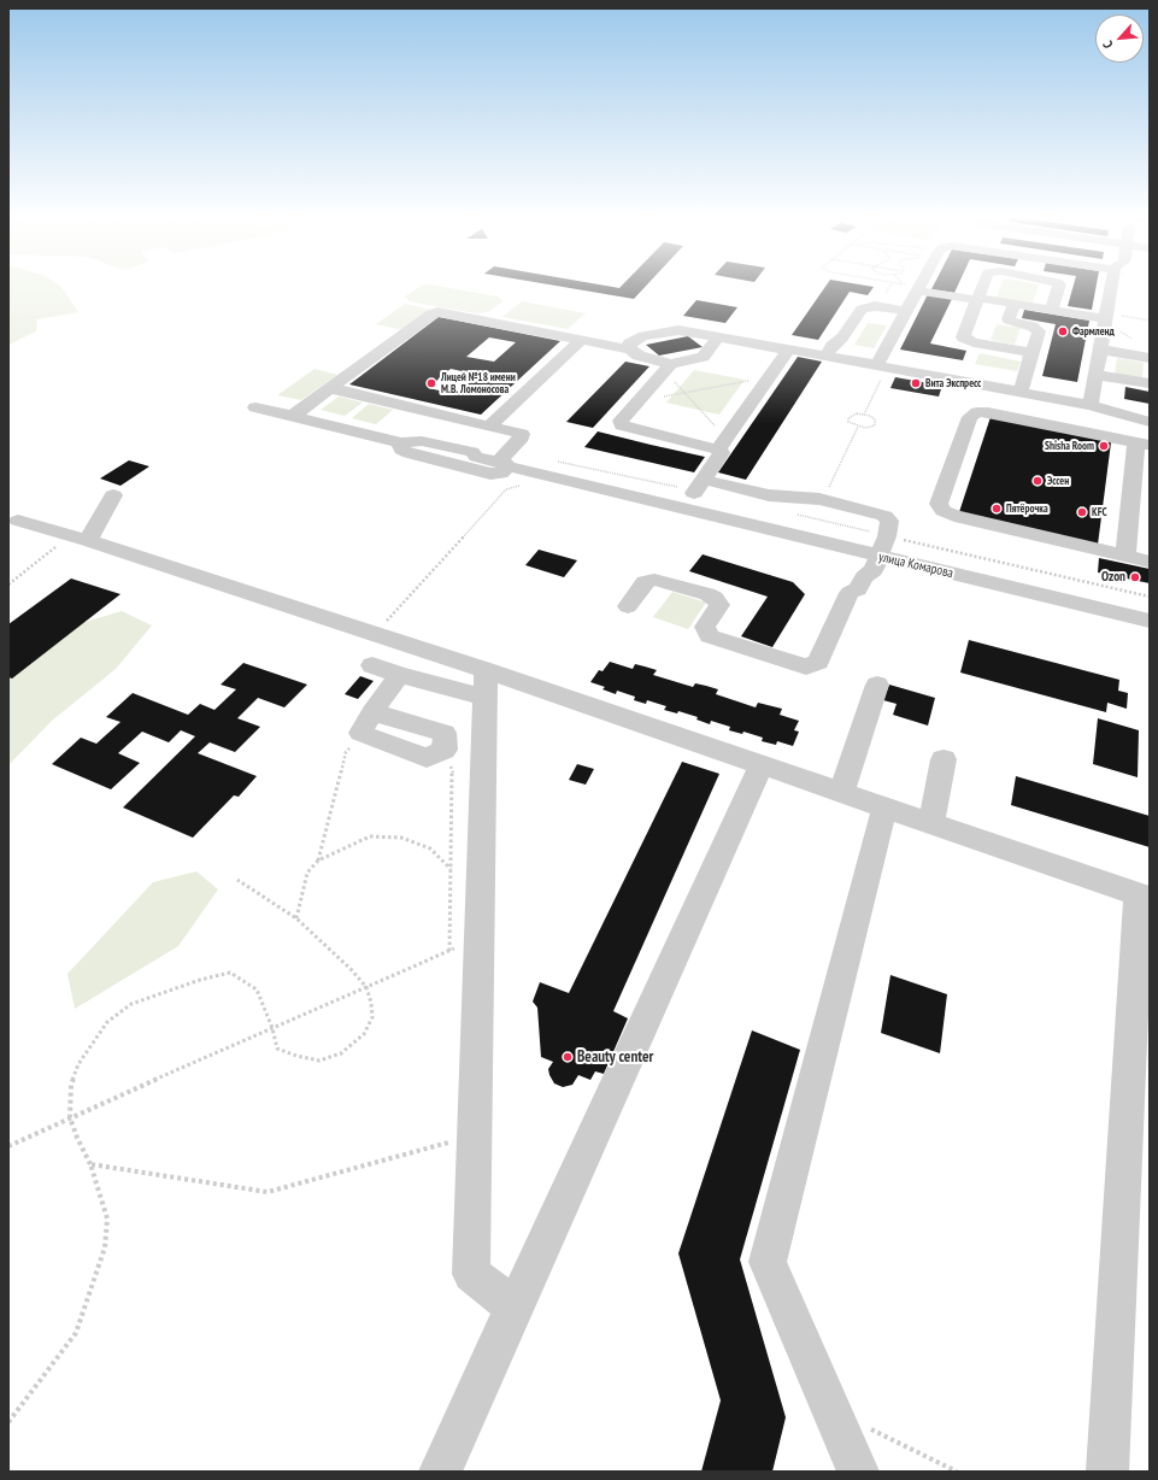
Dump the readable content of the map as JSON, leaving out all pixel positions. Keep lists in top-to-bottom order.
{
  "streets": {
    "street": ["улица Комарова"]
  },
  "places": [
    "Фармленд",
    "Лицей №18 имени М.В. Ломоносова",
    "Вита Экспресс",
    "Shisha Room",
    "Эссен",
    "Пятёрочка",
    "KFC",
    "Ozon",
    "Beauty center"
  ],
  "north": "bottom left"
}
